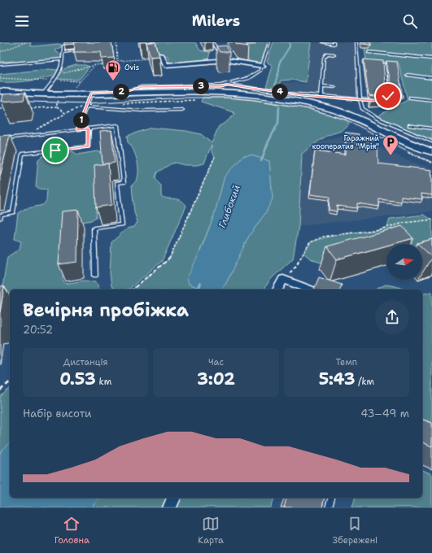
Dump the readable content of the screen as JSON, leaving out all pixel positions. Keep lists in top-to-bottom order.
{
  "water": ["Глибокий"],
  "places": {
    "fuel station": ["Ovis"],
    "parking": ["Гаражний кооператив \"Мрія\""]
  },
  "north": "right",
  "page": {
    "header": "Milers",
    "pins": [
      "3",
      "2",
      "4",
      "1"
    ],
    "heading": ["Вечірня пробіжка", "20:52"],
    "stats": [
      ["Дистанція", "0.53 km"],
      ["Час", "3:02"],
      ["Темп", "5:43 /km"]
    ],
    "chart": ["Набір висоти", "43–49 m"],
    "tabs": ["Головна", "Карта", "Збережені"]
  }
}
